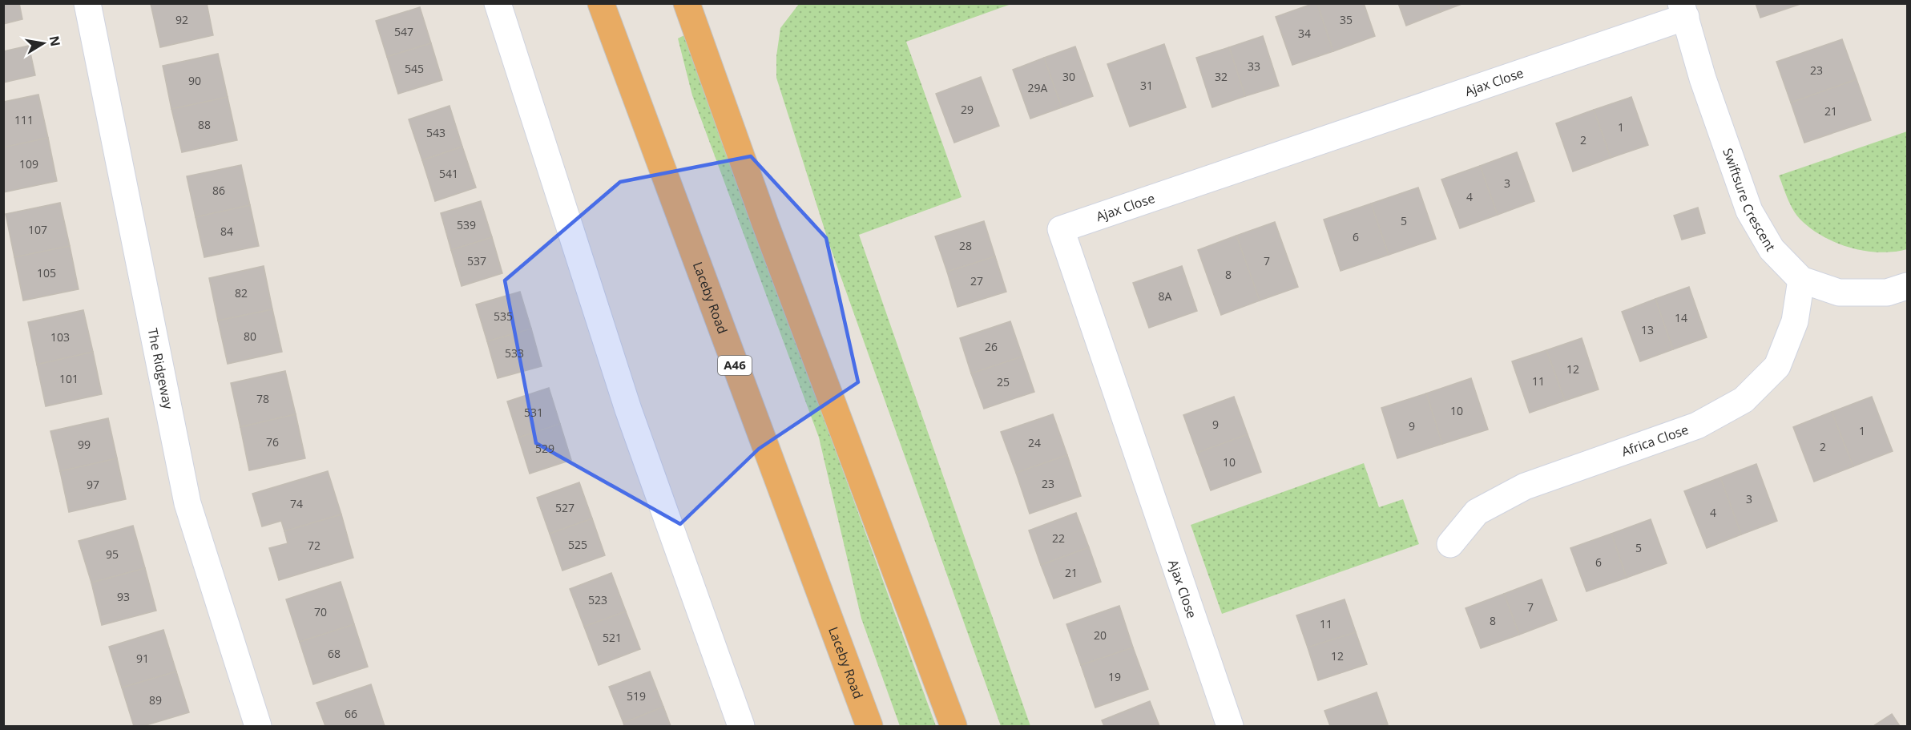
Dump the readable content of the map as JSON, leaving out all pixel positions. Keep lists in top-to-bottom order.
{
  "streets": {
    "highway": ["Laceby Road", "A46"],
    "street": [
      "Ajax Close",
      "Swiftsure Crescent",
      "The Ridgeway",
      "Africa Close"
    ]
  },
  "crossings": [
    ["Ajax Close", "Swiftsure Crescent"],
    ["Swiftsure Crescent", "Africa Close"]
  ],
  "house_numbers": [
    "92",
    "35",
    "547",
    "34",
    "33",
    "545",
    "23",
    "30",
    "32",
    "90",
    "31",
    "29A",
    "29",
    "21",
    "111",
    "88",
    "1",
    "543",
    "2",
    "109",
    "541",
    "3",
    "86",
    "4",
    "5",
    "539",
    "107",
    "84",
    "6",
    "28",
    "537",
    "7",
    "105",
    "8",
    "27",
    "82",
    "8A",
    "535",
    "14",
    "13",
    "80",
    "103",
    "26",
    "533",
    "12",
    "101",
    "11",
    "25",
    "78",
    "10",
    "531",
    "9",
    "9",
    "1",
    "76",
    "24",
    "99",
    "2",
    "529",
    "10",
    "23",
    "97",
    "3",
    "74",
    "527",
    "4",
    "22",
    "525",
    "72",
    "5",
    "95",
    "6",
    "21",
    "93",
    "523",
    "7",
    "70",
    "8",
    "11",
    "20",
    "521",
    "68",
    "12",
    "91",
    "19",
    "519",
    "89",
    "66"
  ],
  "north": "right"
}
